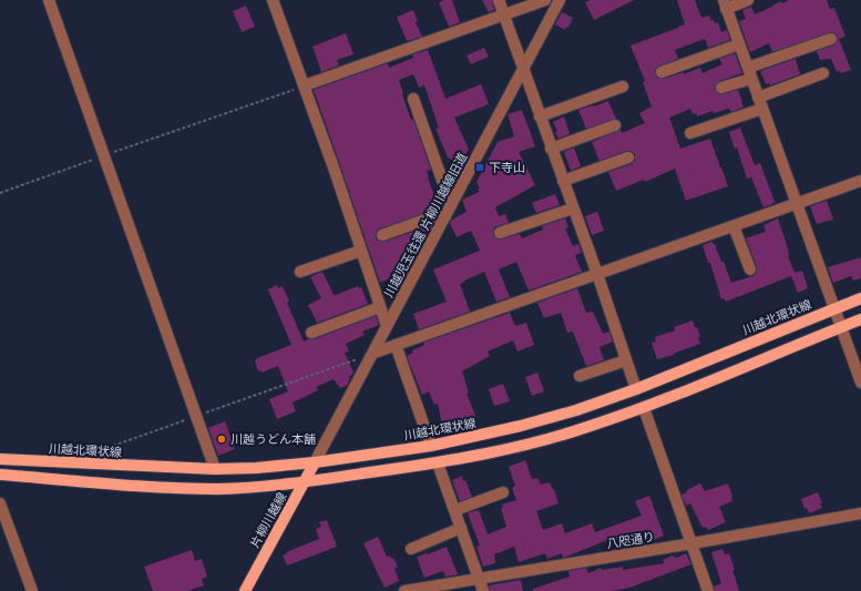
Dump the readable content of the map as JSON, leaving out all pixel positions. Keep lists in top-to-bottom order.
{
  "streets": {
    "main road": ["川越北環状線", "片柳川越線"],
    "street": ["川越児玉往還 片柳川越線旧道", "八咫通り"]
  },
  "crossings": [
    ["川越児玉往還 片柳川越線旧道", "川越北環状線"],
    ["川越児玉往還 片柳川越線旧道", "片柳川越線"],
    ["川越北環状線", "片柳川越線"]
  ],
  "places": {
    "transit": ["下寺山"],
    "other": ["川越うどん本舗"]
  }
}
